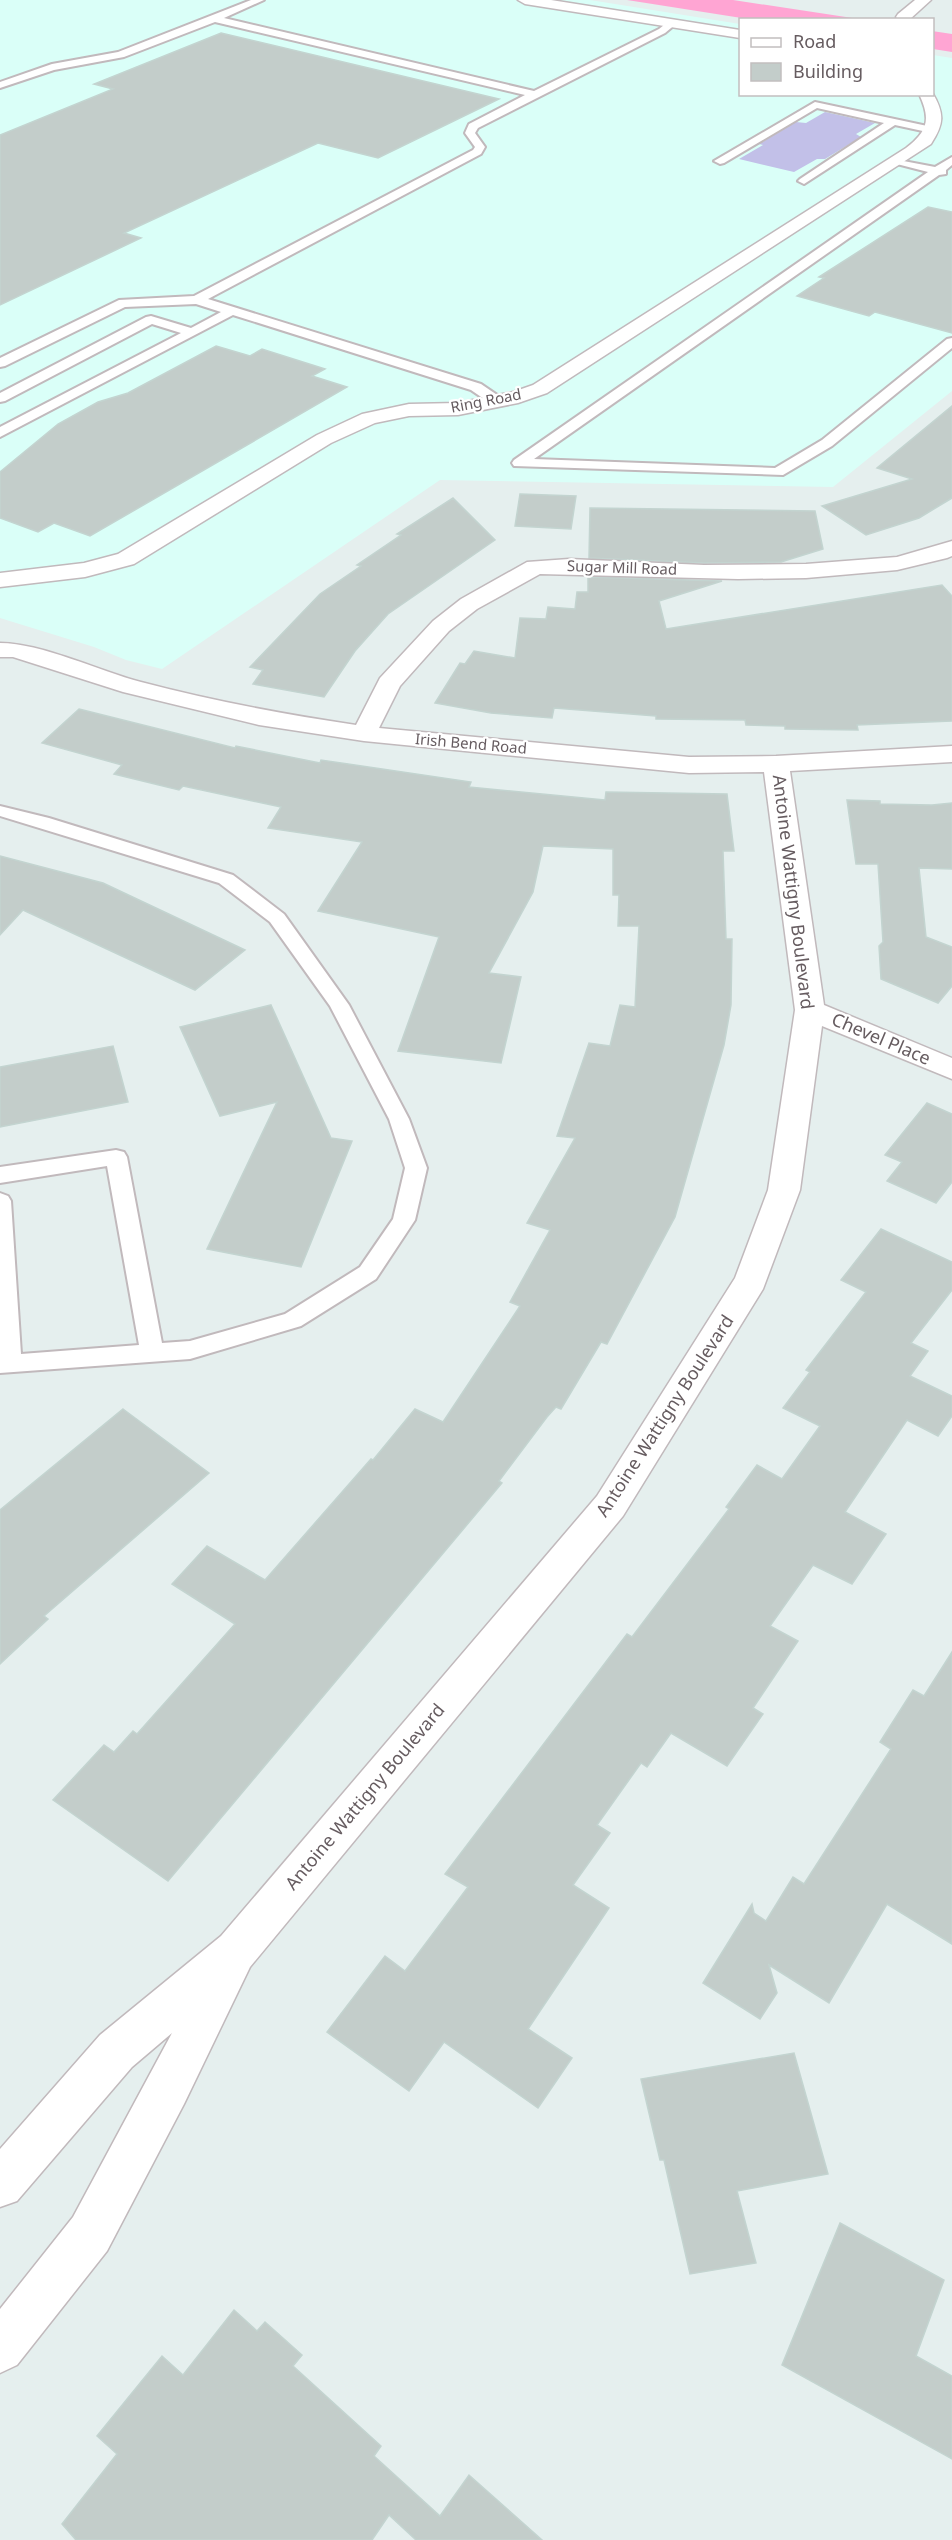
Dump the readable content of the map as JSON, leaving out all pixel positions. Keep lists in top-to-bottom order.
{
  "streets": {
    "street": [
      "Ring Road",
      "Sugar Mill Road",
      "Irish Bend Road",
      "Antoine Wattigny Boulevard",
      "Chevel Place"
    ]
  },
  "crossings": [
    ["Sugar Mill Road", "Irish Bend Road"],
    ["Irish Bend Road", "Antoine Wattigny Boulevard"],
    ["Antoine Wattigny Boulevard", "Chevel Place"]
  ],
  "legend": ["Road", "Building"]
}
